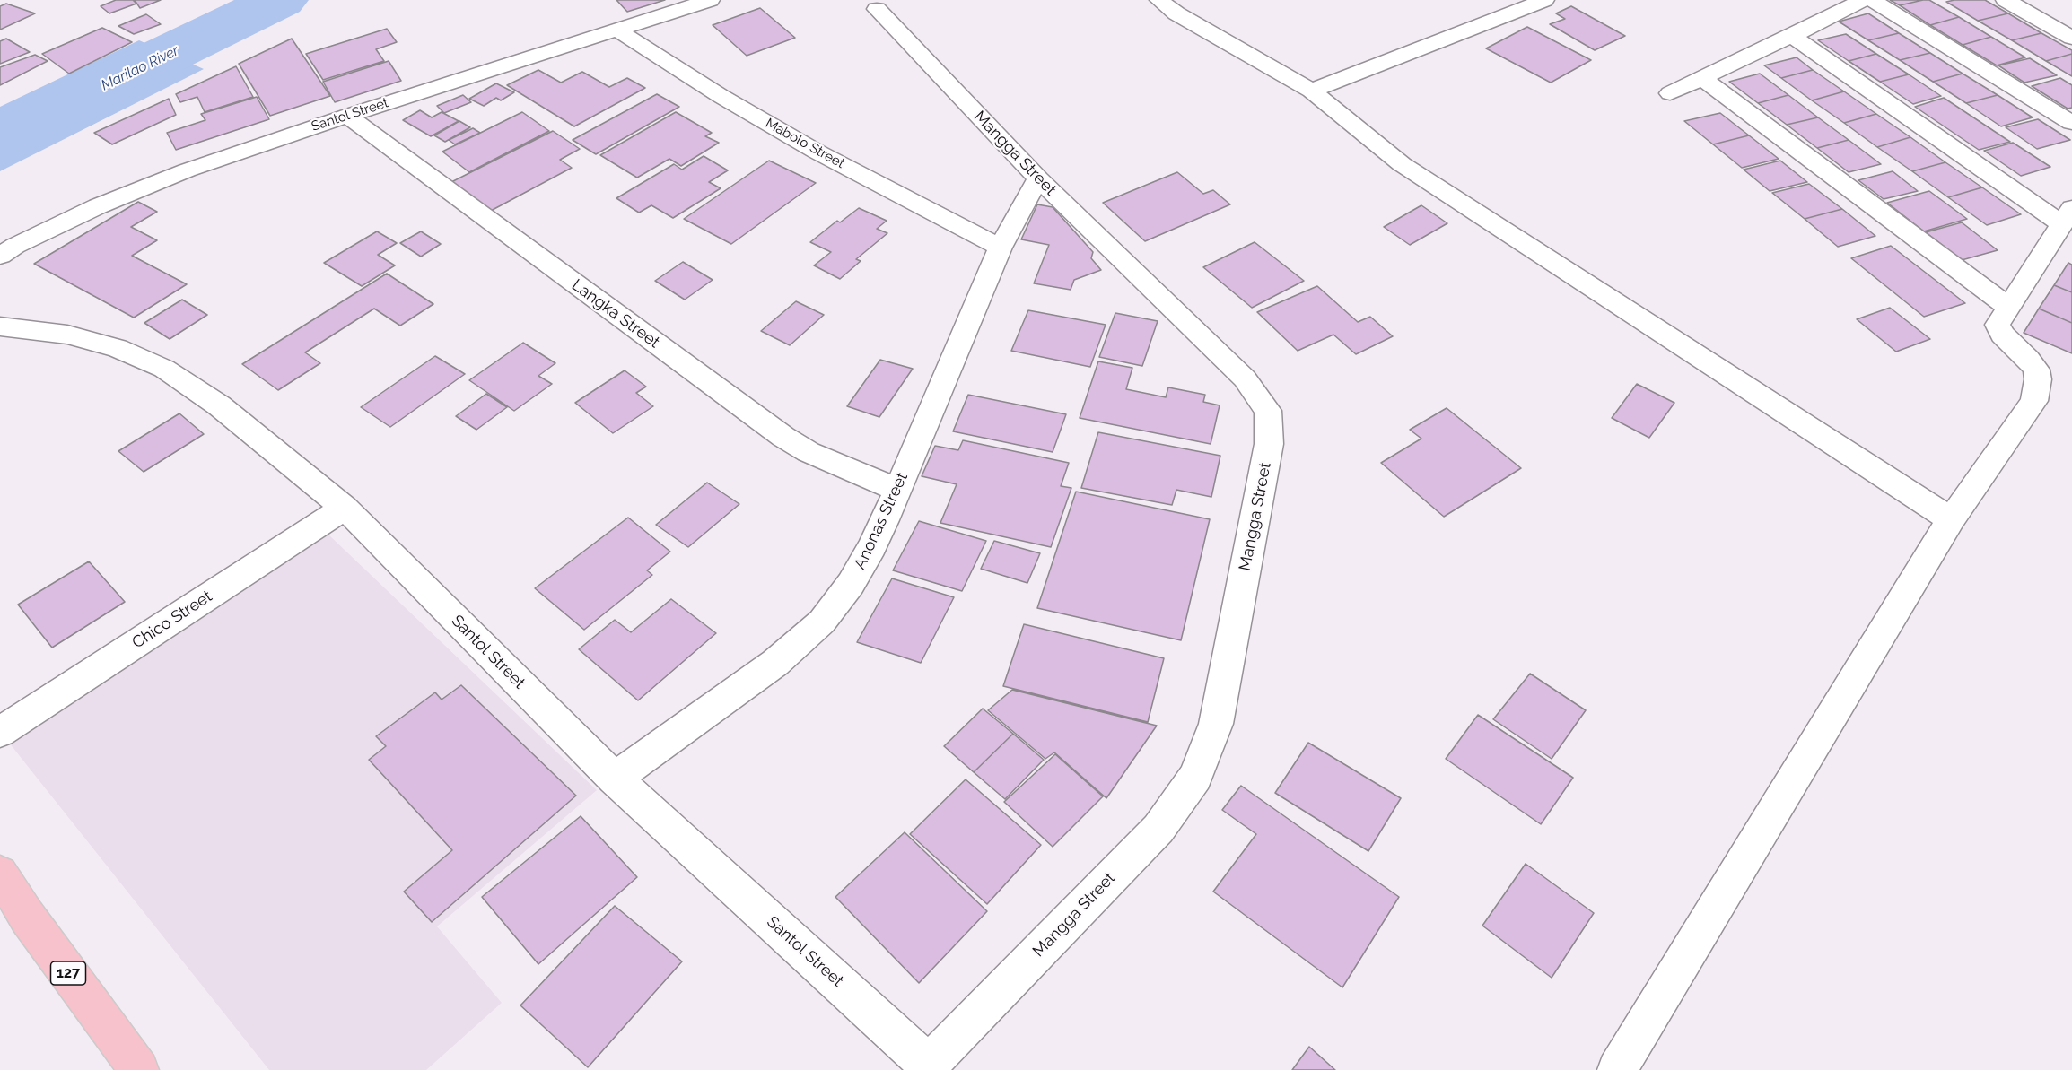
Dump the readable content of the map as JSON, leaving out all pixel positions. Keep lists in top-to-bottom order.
{
  "streets": {
    "main road": ["127"],
    "street": [
      "Santol Street",
      "Mabolo Street",
      "Mangga Street",
      "Langka Street",
      "Anonas Street",
      "Chico Street"
    ]
  },
  "crossings": [
    ["Santol Street", "Mabolo Street"],
    ["Santol Street", "Mangga Street"],
    ["Santol Street", "Langka Street"],
    ["Santol Street", "Anonas Street"],
    ["Santol Street", "Chico Street"],
    ["Mabolo Street", "Anonas Street"],
    ["Mangga Street", "Anonas Street"],
    ["Langka Street", "Anonas Street"]
  ],
  "water": ["Marilao River"]
}
